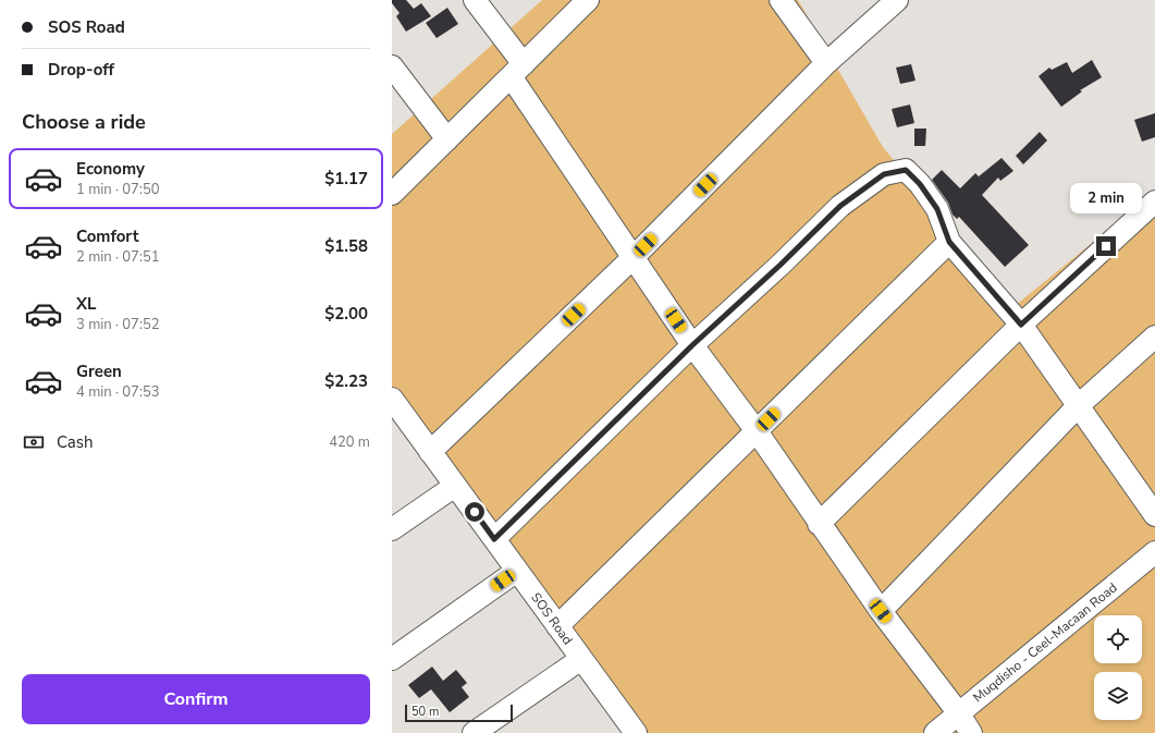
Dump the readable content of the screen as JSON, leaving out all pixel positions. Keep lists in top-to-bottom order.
{
  "streets": {
    "street": ["SOS Road", "Muqdisho - Ceel-Macaan Road"]
  },
  "scale_bar": "50 m",
  "page": {
    "banner": ["SOS Road", "Drop-off"],
    "heading": "Choose a ride",
    "list": [
      {
        "name": "Economy",
        "note": "1 min · 07:50",
        "value": "$1.17"
      },
      {
        "name": "Comfort",
        "note": "2 min · 07:51",
        "value": "$1.58"
      },
      {
        "name": "XL",
        "note": "3 min · 07:52",
        "value": "$2.00"
      },
      {
        "name": "Green",
        "note": "4 min · 07:53",
        "value": "$2.23"
      }
    ],
    "bubble": "2 min",
    "pay": ["Cash", "420 m"],
    "buttons": "Confirm",
    "scale": "50 m"
  }
}
